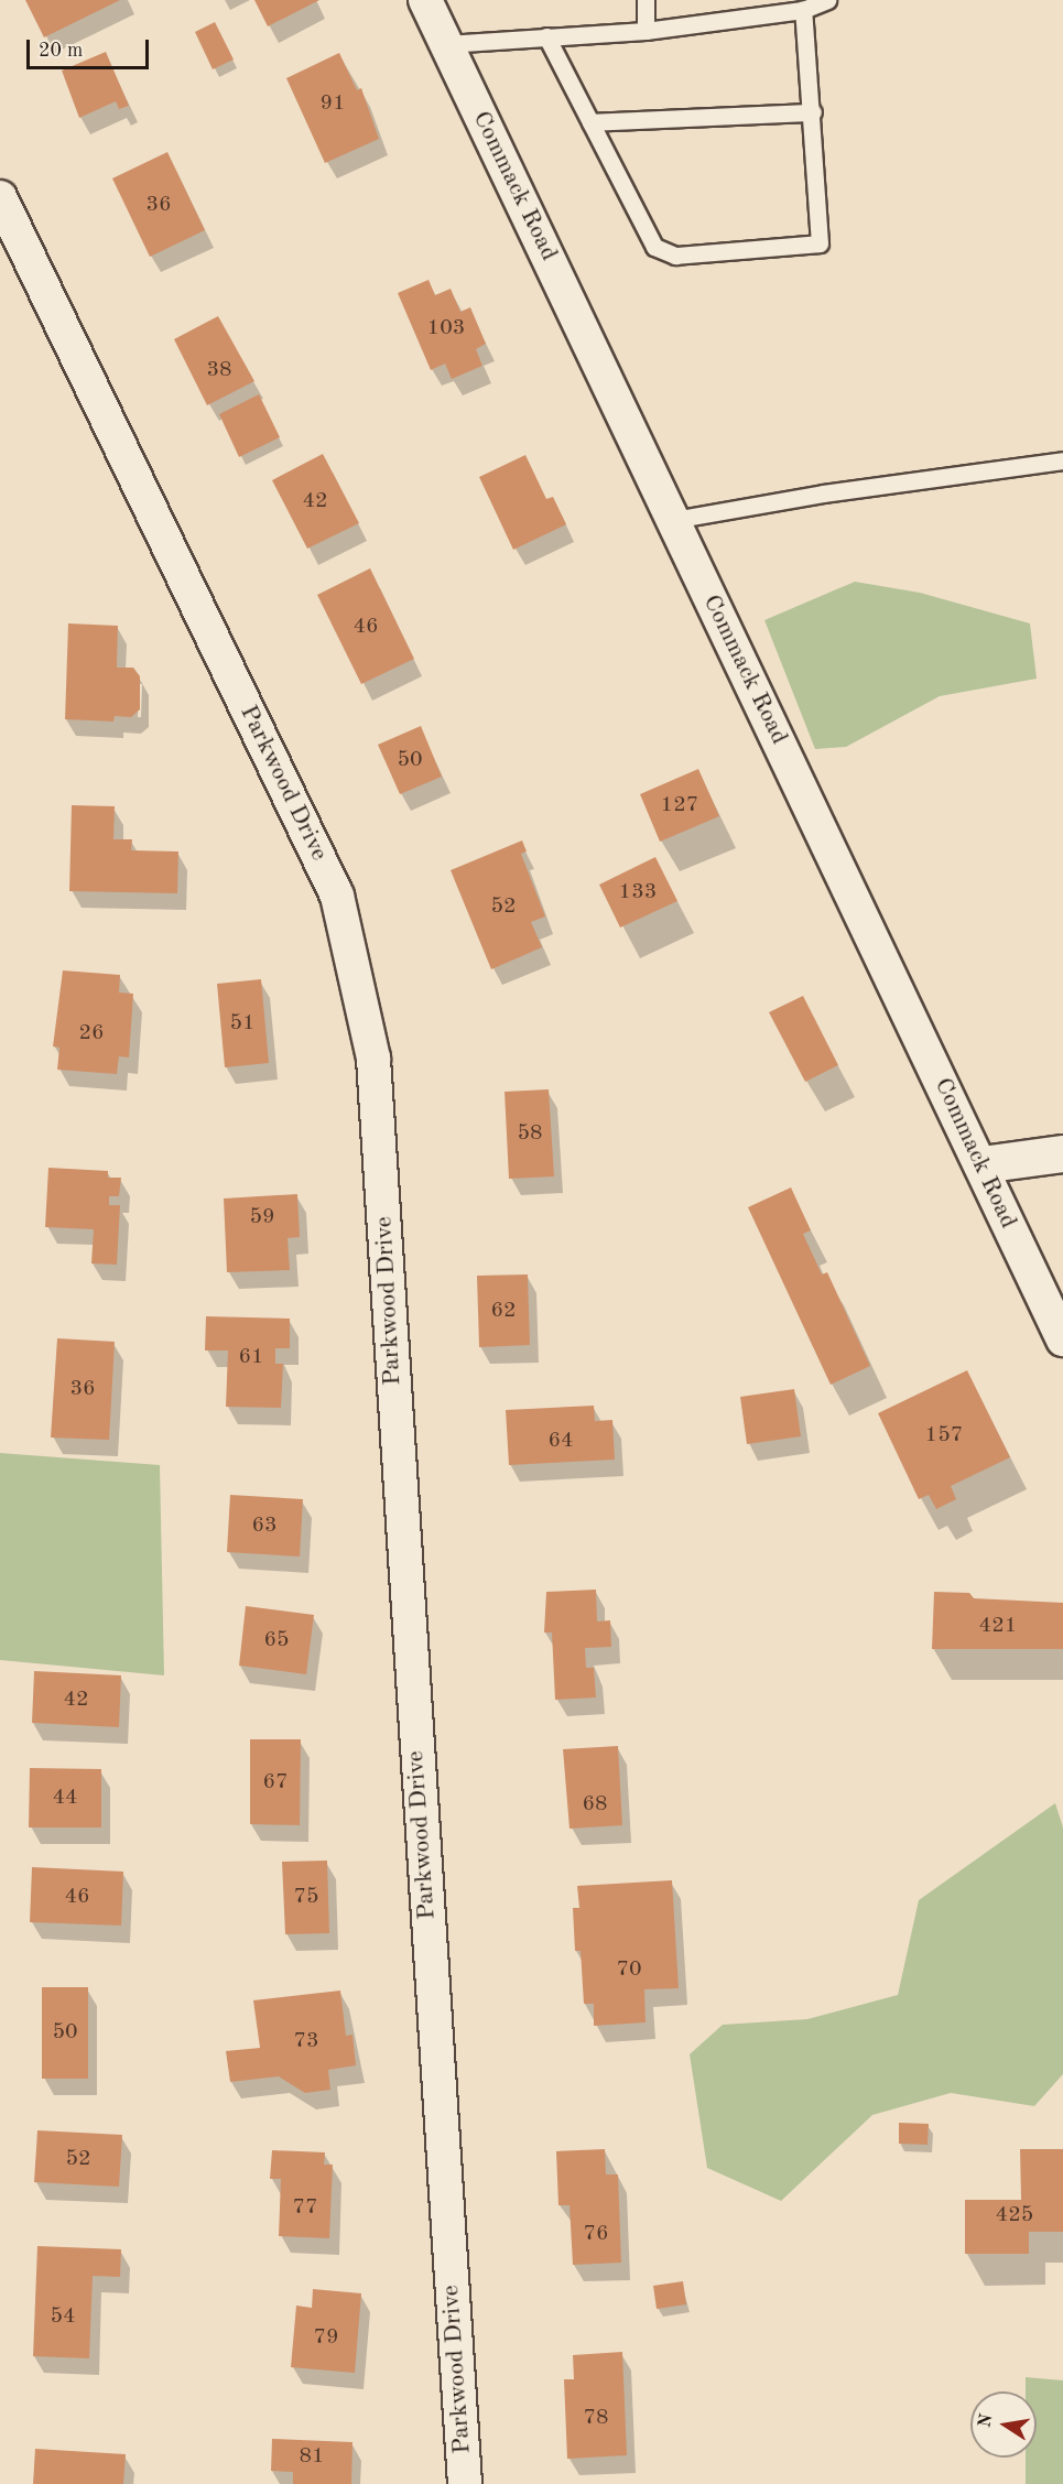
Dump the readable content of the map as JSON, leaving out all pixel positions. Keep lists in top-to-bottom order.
{
  "streets": {
    "street": ["Commack Road", "Parkwood Drive"]
  },
  "house_numbers": [
    "91",
    "36",
    "103",
    "38",
    "42",
    "46",
    "50",
    "127",
    "133",
    "52",
    "51",
    "26",
    "58",
    "59",
    "62",
    "61",
    "36",
    "157",
    "64",
    "63",
    "421",
    "65",
    "42",
    "67",
    "44",
    "68",
    "46",
    "75",
    "70",
    "50",
    "73",
    "52",
    "77",
    "425",
    "76",
    "54",
    "79",
    "78",
    "81"
  ],
  "scale_bar": "20 m",
  "north": "left"
}
